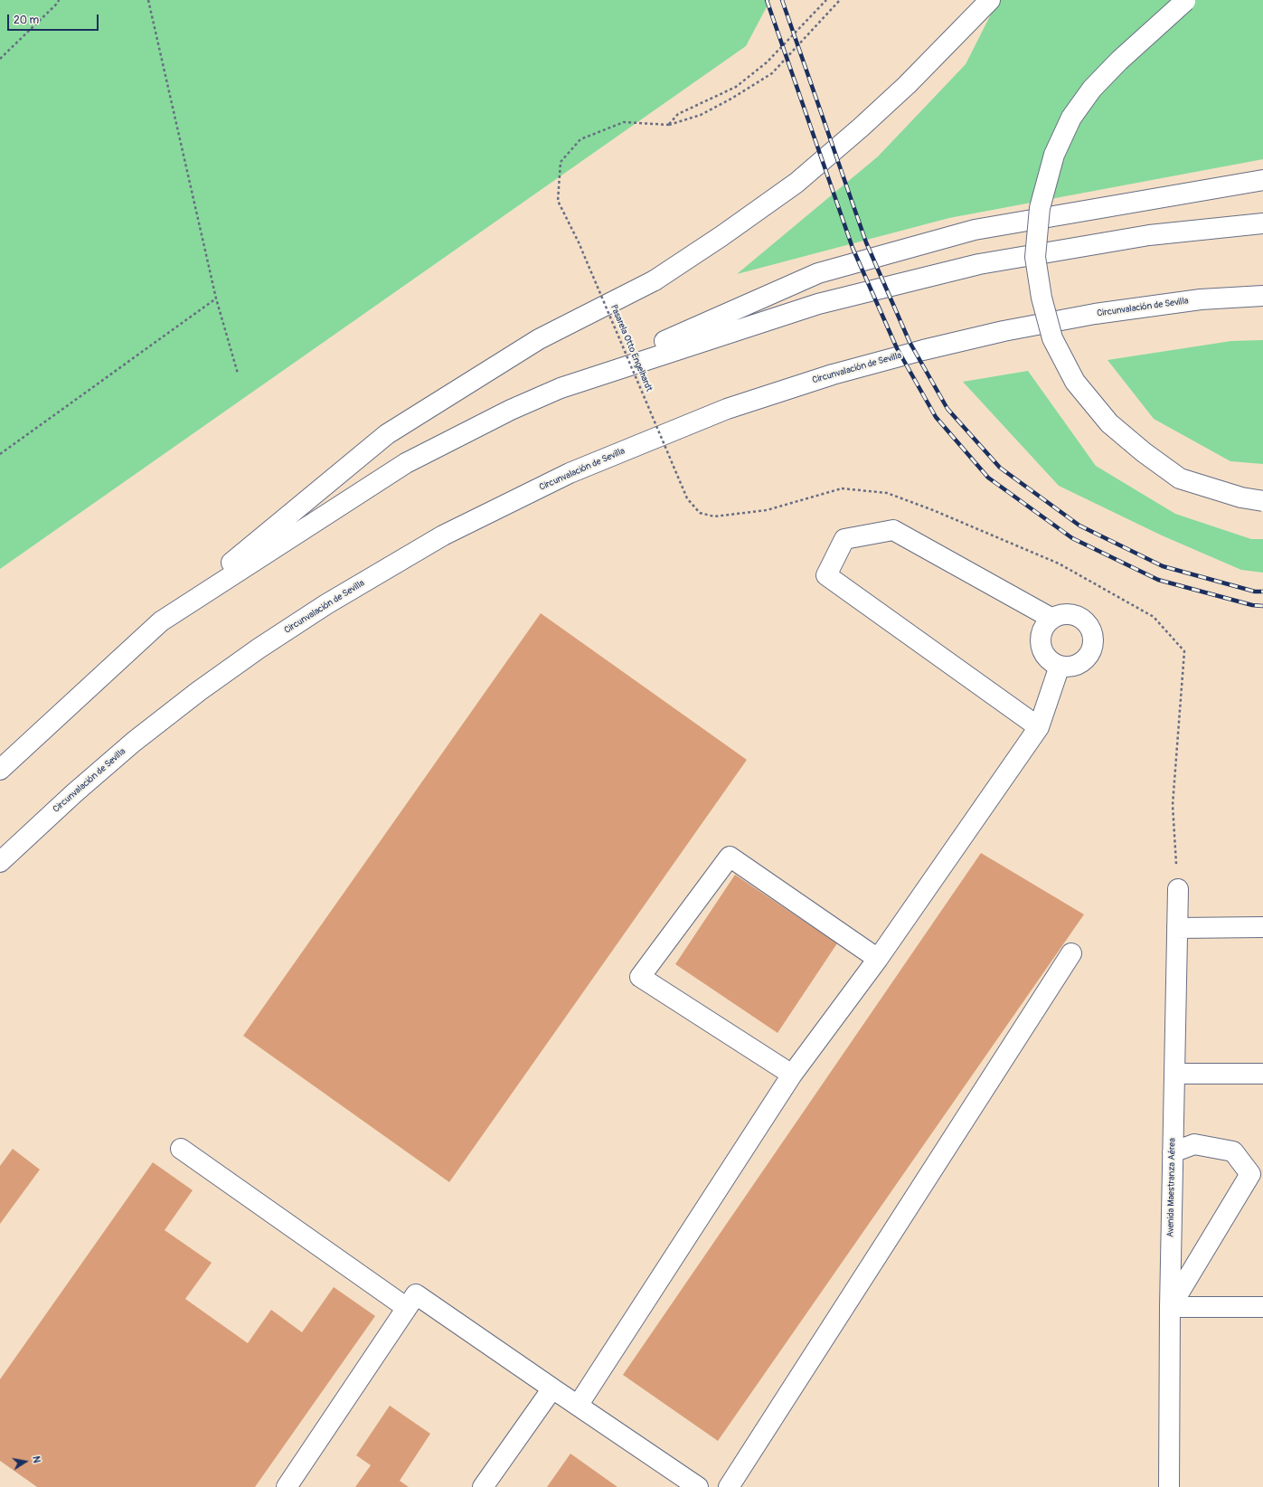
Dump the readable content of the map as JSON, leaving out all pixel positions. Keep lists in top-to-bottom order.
{
  "streets": {
    "main road": ["Circunvalación de Sevilla", "Avenida Maestranza Aérea"],
    "path": ["Pasarela Otto Engelhardt"]
  },
  "crossings": [
    ["Pasarela Otto Engelhardt", "Avenida Maestranza Aérea"]
  ],
  "scale_bar": "20 m",
  "north": "right"
}
